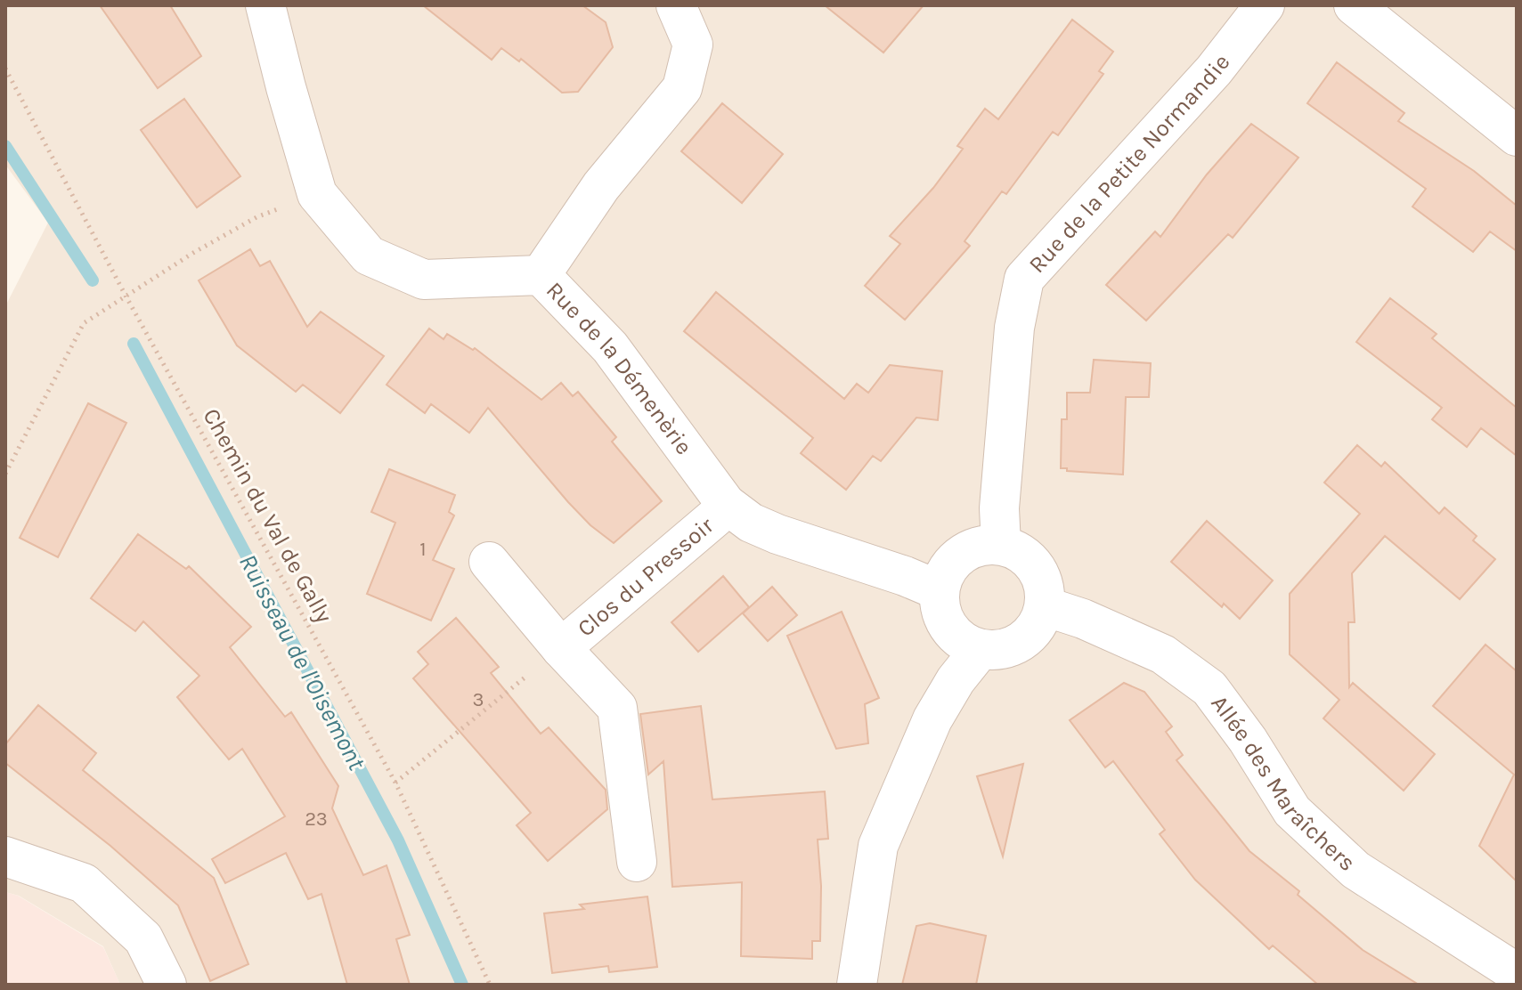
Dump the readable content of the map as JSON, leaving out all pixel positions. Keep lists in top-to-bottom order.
{
  "streets": {
    "street": [
      "Rue de la Petite Normandie",
      "Rue de la Démenèrie",
      "Clos du Pressoir",
      "Allée des Maraîchers"
    ],
    "path": ["Chemin du Val de Gally"]
  },
  "crossings": [
    ["Rue de la Petite Normandie", "Rue de la Démenèrie"],
    ["Rue de la Petite Normandie", "Allée des Maraîchers"],
    ["Rue de la Démenèrie", "Clos du Pressoir"],
    ["Rue de la Démenèrie", "Allée des Maraîchers"]
  ],
  "water": ["Ruisseau de l'Oisemont"],
  "house_numbers": ["1", "3", "23"]
}
